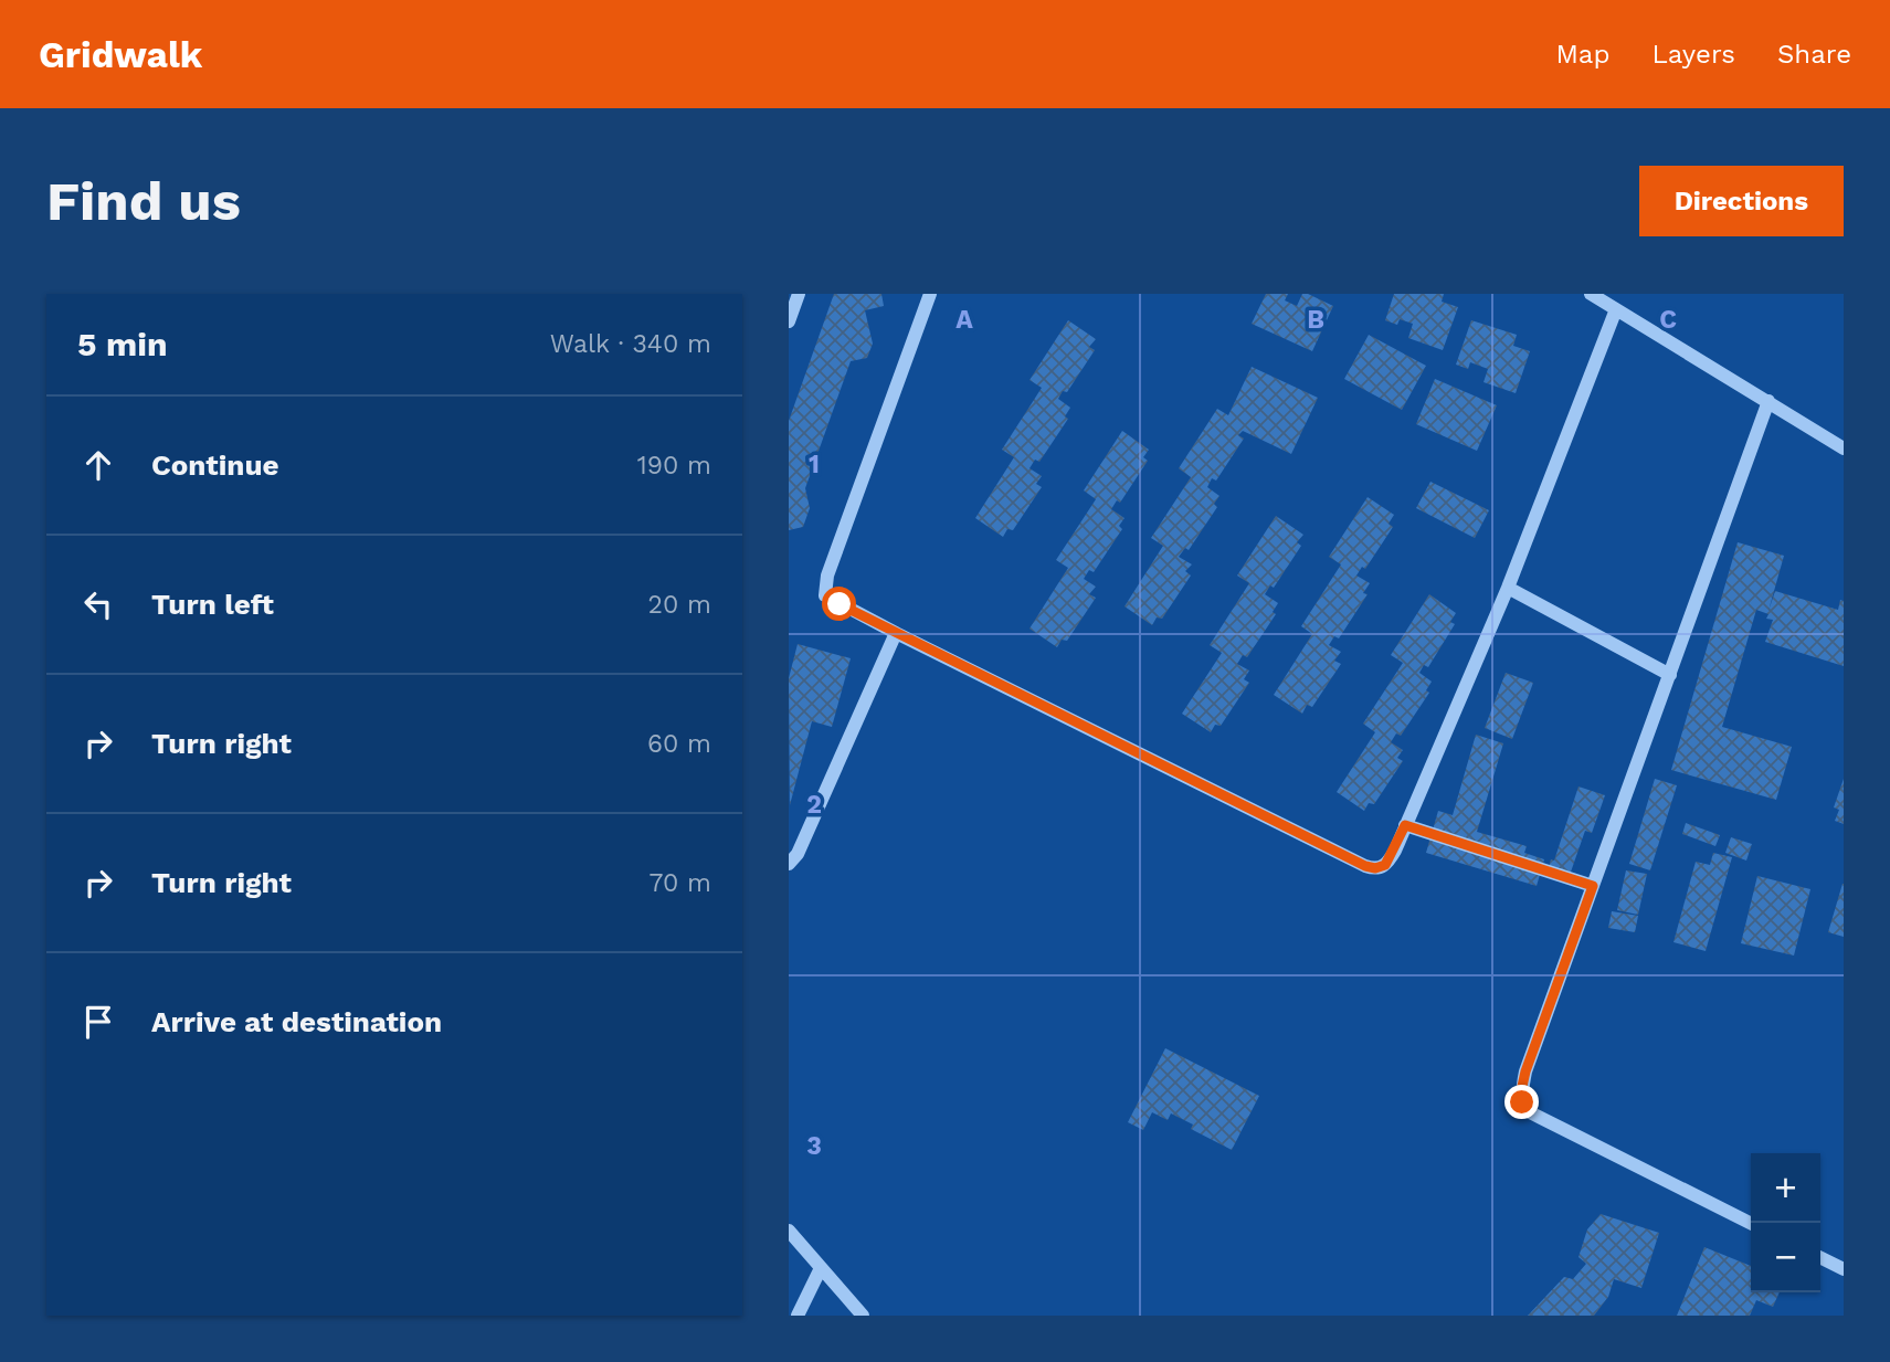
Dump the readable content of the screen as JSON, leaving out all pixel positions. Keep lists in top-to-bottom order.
{
  "page": {
    "header": "Gridwalk",
    "nav": ["Map", "Layers", "Share"],
    "buttons": "Directions",
    "title": "Find us",
    "heading": ["5 min", "Walk · 340 m"],
    "list": [
      ["Continue", "190 m"],
      ["Turn left", "20 m"],
      ["Turn right", "60 m"],
      ["Turn right", "70 m"],
      "Arrive at destination"
    ],
    "map_buttons": ["+", "−"]
  },
  "grid": {
    "columns": ["A", "B", "C"],
    "rows": ["1", "2", "3"]
  }
}
